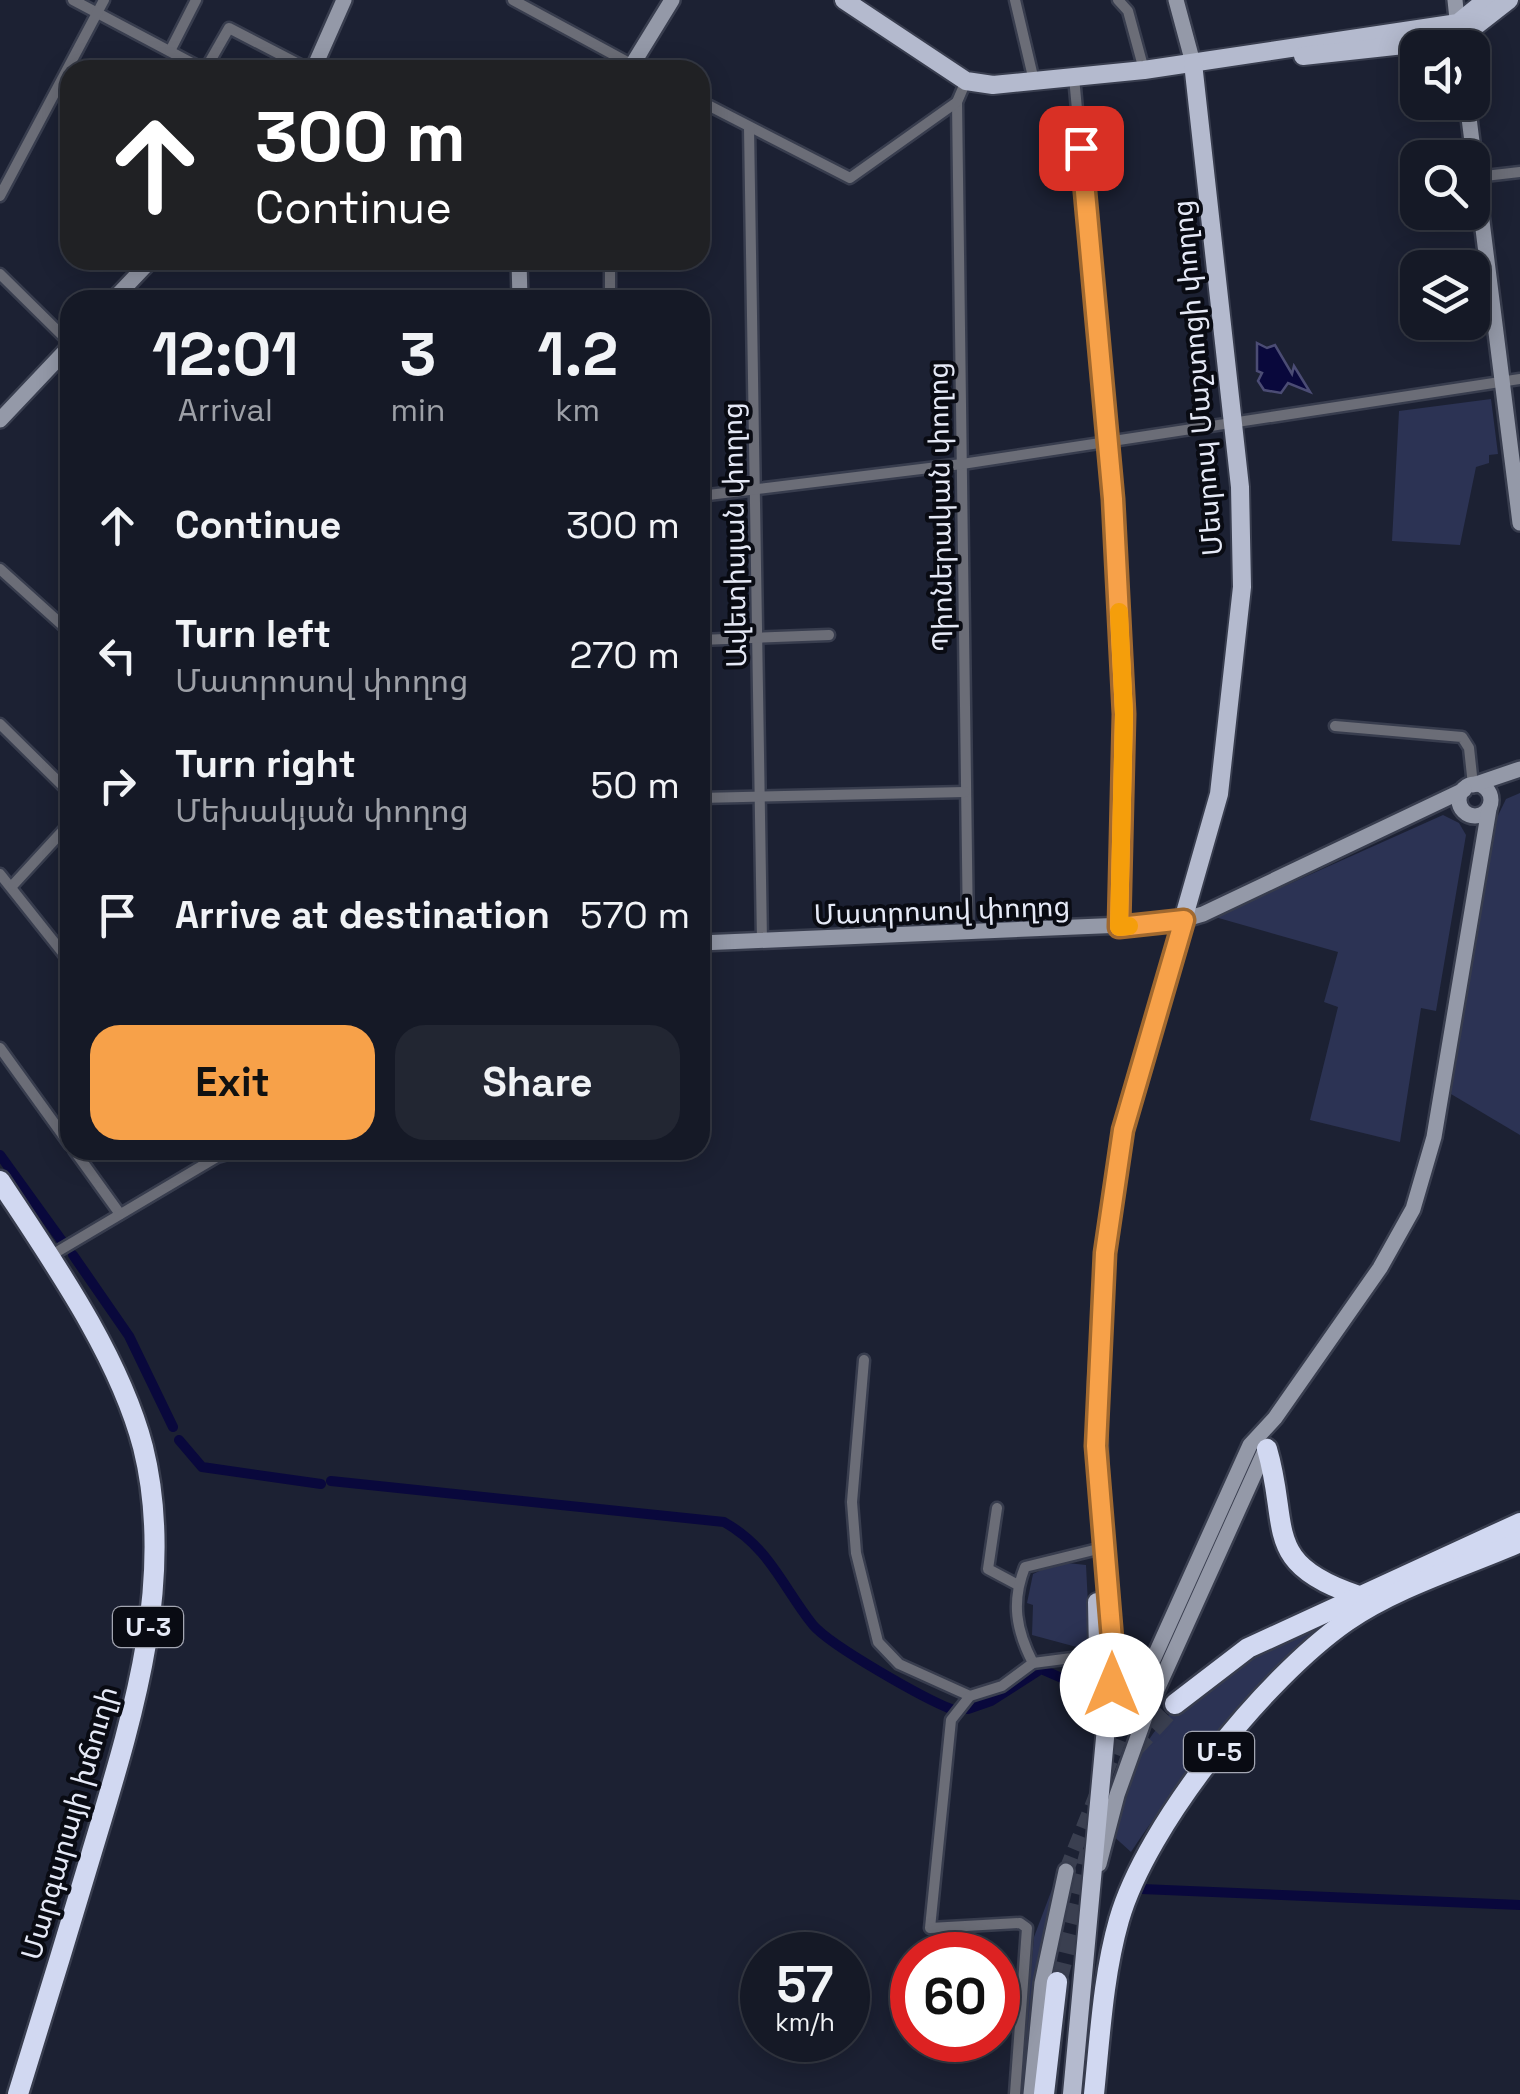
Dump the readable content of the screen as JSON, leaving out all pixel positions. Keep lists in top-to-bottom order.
{
  "streets": {
    "highway": ["Մ-3", "Մ-5", "Մարգարայի խճուղի"],
    "main road": ["Մեսրոպ Մաշտոցի փողոց"],
    "street": ["Պիոներական փողոց", "Ավետիսյան փողոց", "Մատրոսով փողոց"]
  },
  "crossings": [
    ["Մեսրոպ Մաշտոցի փողոց", "Մատրոսով փողոց"],
    ["Պիոներական փողոց", "Մատրոսով փողոց"],
    ["Ավետիսյան փողոց", "Մատրոսով փողոց"]
  ],
  "page": {
    "turn": ["300 m", "Continue"],
    "eta": [
      "12:01",
      "Arrival",
      "3",
      "min",
      "1.2",
      "km"
    ],
    "list": [
      {
        "name": "Continue",
        "value": "300 m"
      },
      {
        "name": "Turn left",
        "note": "Մատրոսով փողոց",
        "value": "270 m"
      },
      {
        "name": "Turn right",
        "note": "Մեխակյան փողոց",
        "value": "50 m"
      },
      {
        "name": "Arrive at destination",
        "value": "570 m"
      }
    ],
    "buttons": ["Exit", "Share"],
    "speed": "57 km/h",
    "limit": "60"
  }
}
